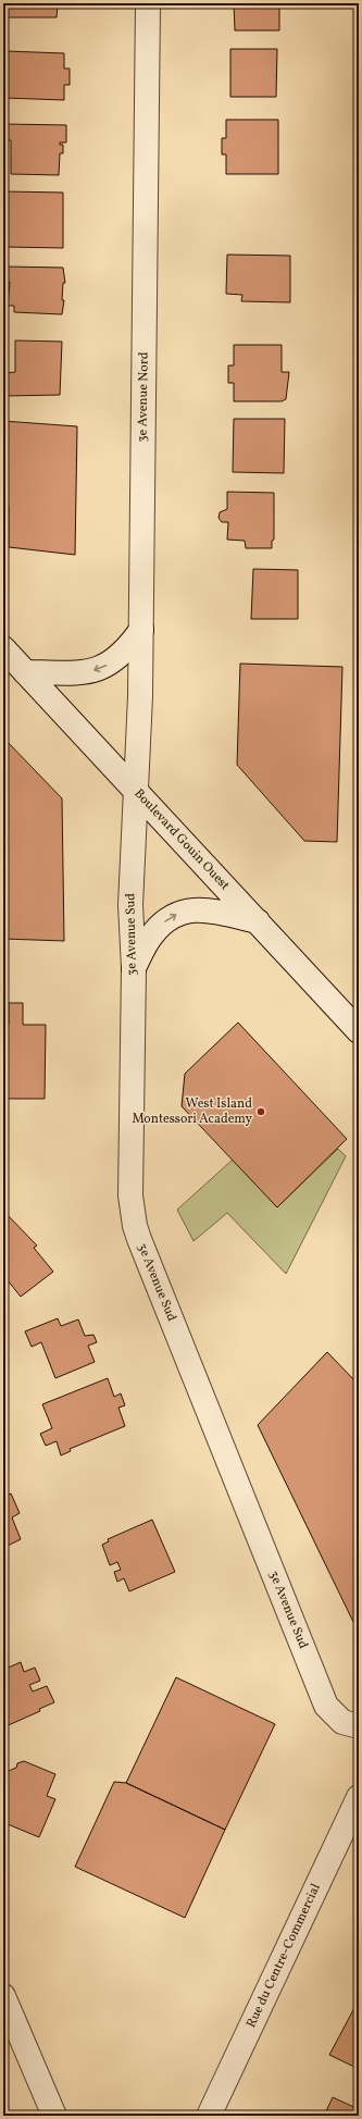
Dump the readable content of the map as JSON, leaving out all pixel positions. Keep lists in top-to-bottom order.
{
  "streets": {
    "street": [
      "3e Avenue Nord",
      "Boulevard Gouin Ouest",
      "3e Avenue Sud",
      "Rue du Centre-Commercial"
    ]
  },
  "crossings": [
    ["3e Avenue Nord", "Boulevard Gouin Ouest"],
    ["3e Avenue Nord", "3e Avenue Sud"],
    ["Boulevard Gouin Ouest", "3e Avenue Sud"]
  ],
  "places": ["West Island Montessori Academy"]
}
